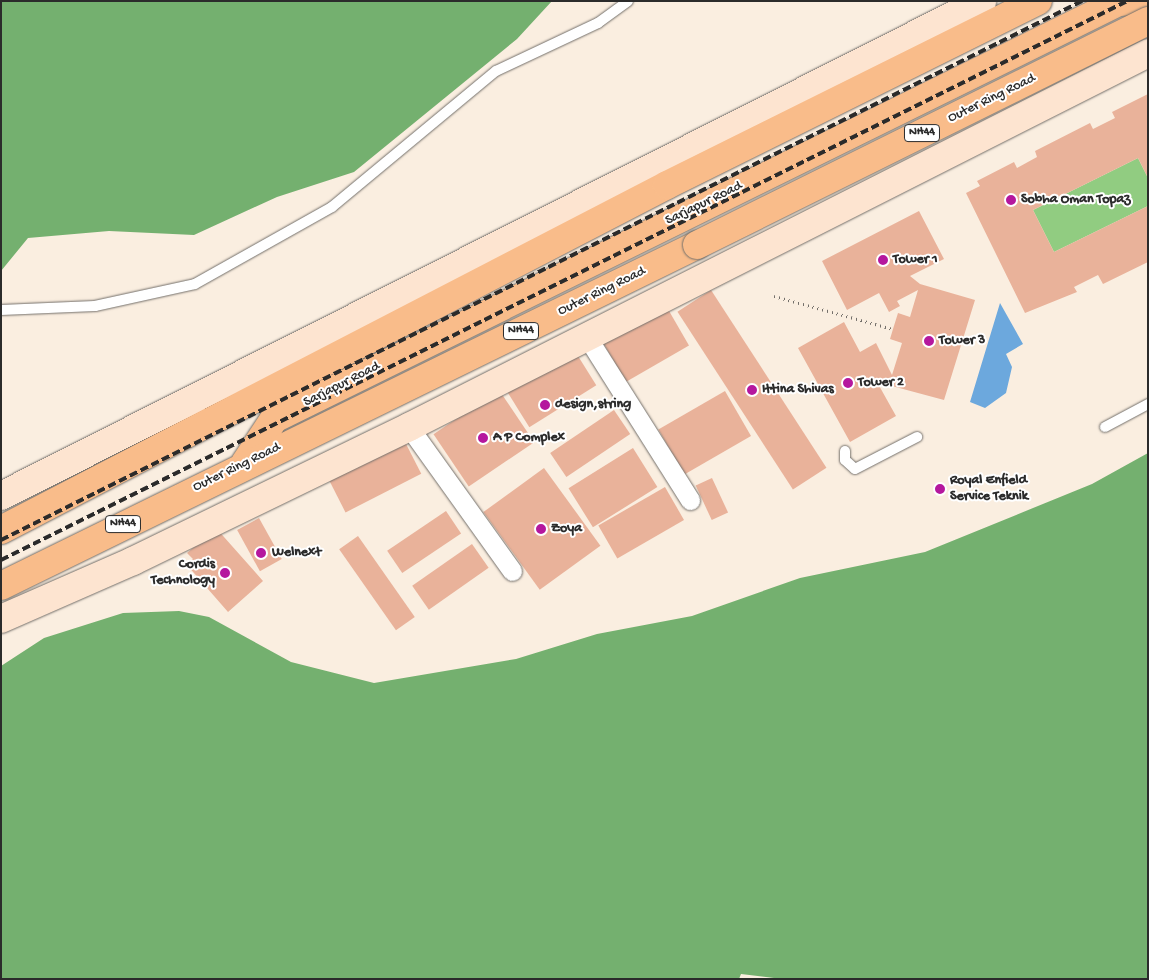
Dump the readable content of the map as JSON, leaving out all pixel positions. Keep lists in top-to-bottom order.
{
  "streets": {
    "main road": ["Outer Ring Road", "NH44", "Sarjapur Road"]
  },
  "crossings": [
    ["Outer Ring Road", "Sarjapur Road"]
  ],
  "places": [
    "Sobha Oman Topaz",
    "Tower 1",
    "Tower 3",
    "Tower 2",
    "Ittina Shivas",
    "design,string",
    "A P Complex",
    "Royal Enfield Service Teknik",
    "Zoya",
    "Welnext",
    "Cordis Technology"
  ]
}
